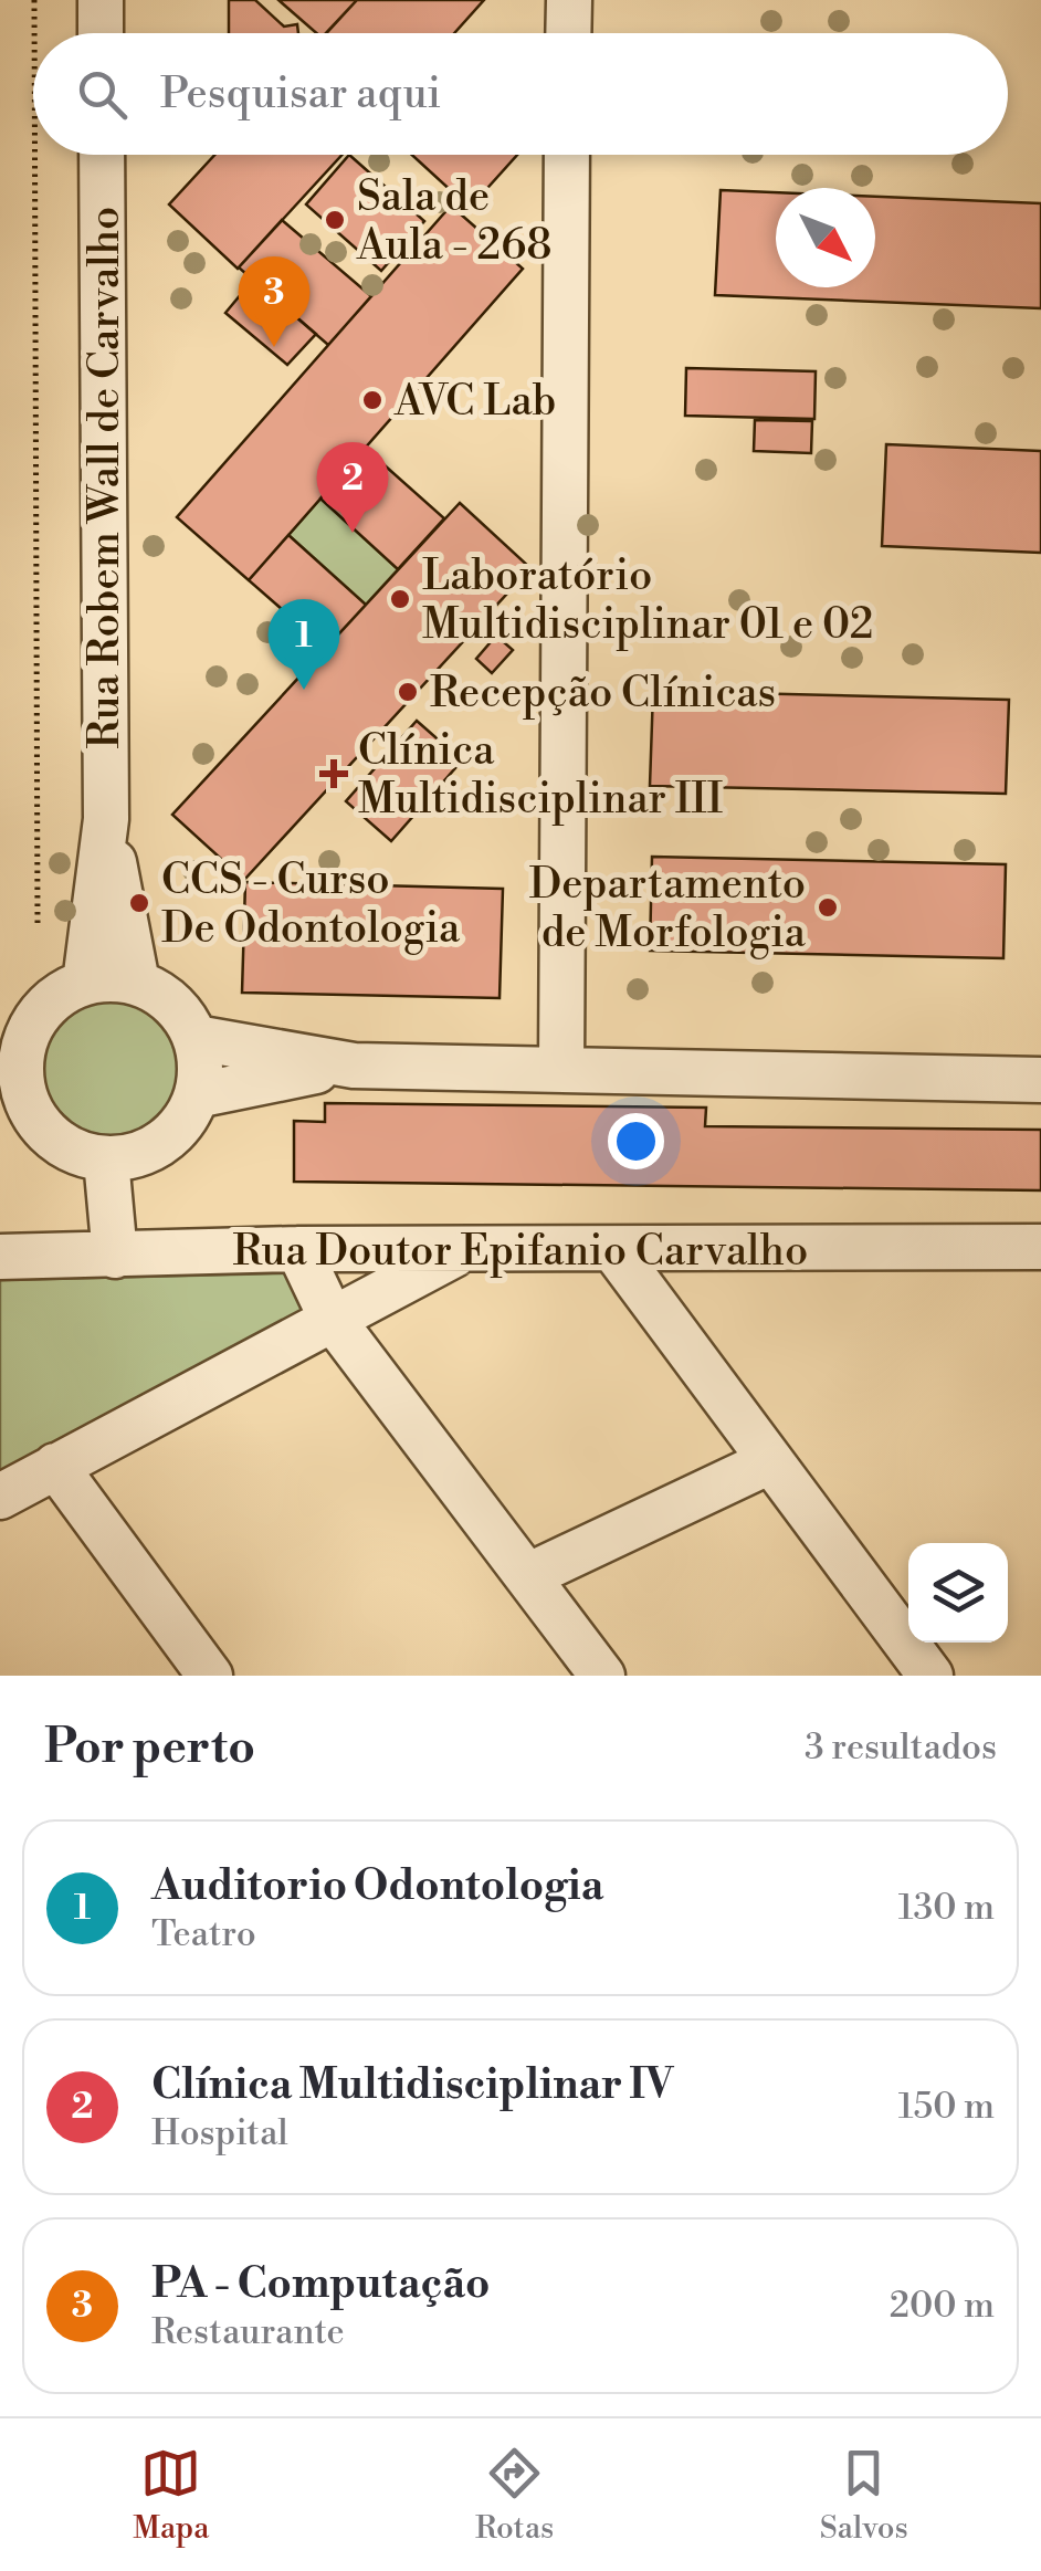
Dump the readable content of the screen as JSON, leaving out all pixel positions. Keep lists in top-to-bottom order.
{
  "streets": {
    "street": ["Rua Robem Wall de Carvalho", "Rua Doutor Epifanio Carvalho"]
  },
  "places": {
    "other": [
      "Sala de Aula - 268",
      "AVC Lab",
      "Laboratório Multidisciplinar 01 e 02",
      "Recepção Clínicas",
      "CCS - Curso De Odontologia",
      "Departamento de Morfologia"
    ],
    "health": ["Clínica Multidisciplinar III"]
  },
  "north": "bottom right",
  "page": {
    "search": "Pesquisar aqui",
    "pins": ["3", "2", "1"],
    "heading": ["Por perto", "3 resultados"],
    "list": [
      {
        "mark": "1",
        "name": "Auditorio Odontologia",
        "note": "Teatro",
        "value": "130 m"
      },
      {
        "mark": "2",
        "name": "Clínica Multidisciplinar IV",
        "note": "Hospital",
        "value": "150 m"
      },
      {
        "mark": "3",
        "name": "PA - Computação",
        "note": "Restaurante",
        "value": "200 m"
      }
    ],
    "nav": ["Mapa", "Rotas", "Salvos"]
  }
}
